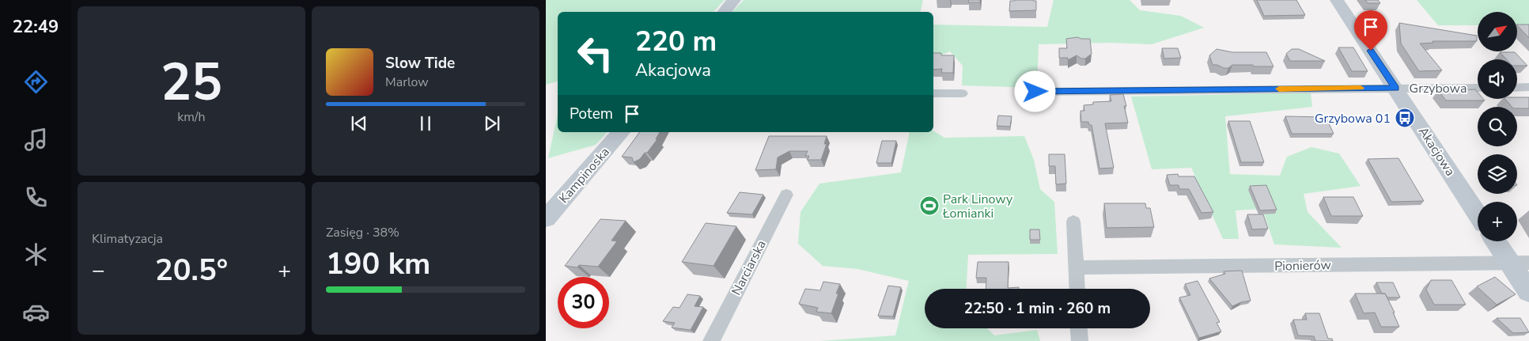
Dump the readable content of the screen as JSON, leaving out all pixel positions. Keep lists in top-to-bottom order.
{
  "streets": {
    "street": [
      "Grzybowa",
      "Akacjowa",
      "Kampinoska",
      "Pionierów",
      "Narciarska"
    ]
  },
  "crossings": [
    ["Grzybowa", "Akacjowa"]
  ],
  "places": {
    "bus stop": ["Grzybowa 01"],
    "sports": ["Park Linowy Łomianki"]
  },
  "north": "top right",
  "page": {
    "tabs": "22:49",
    "tile": [
      ["25", "km/h"],
      "Klimatyzacja",
      ["Zasięg · 38%", "190 km"]
    ],
    "map_buttons": "+",
    "turn": ["220 m", "Akacjowa"],
    "song": ["Slow Tide", "Marlow"],
    "then": "Potem",
    "heat": ["−", "20.5°", "+"],
    "limit": "30",
    "trip": "22:50 · 1 min · 260 m"
  }
}
